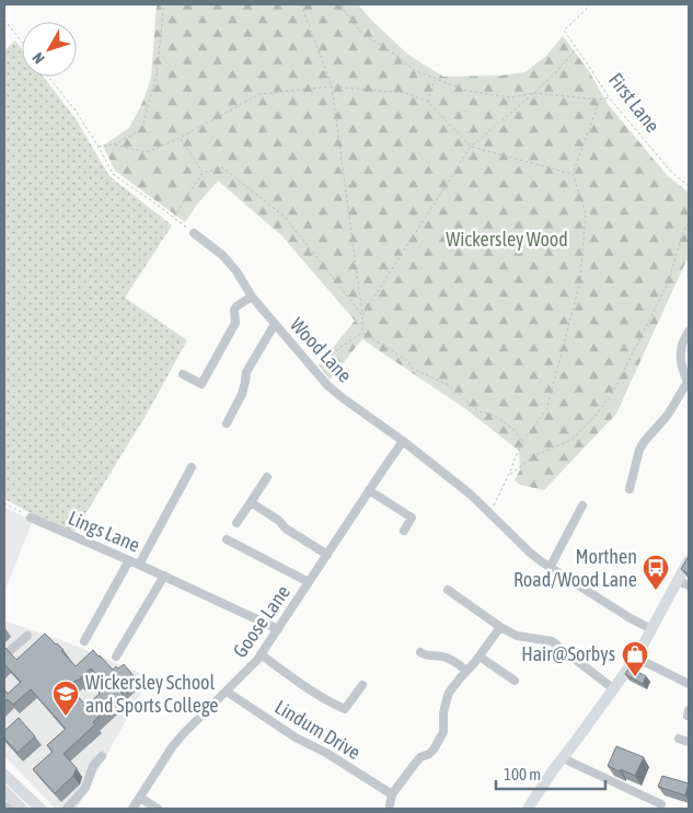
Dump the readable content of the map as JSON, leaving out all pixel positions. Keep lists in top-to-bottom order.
{
  "streets": {
    "street": [
      "Wood Lane",
      "Lings Lane",
      "Goose Lane",
      "Lindum Drive"
    ],
    "path": ["First Lane"]
  },
  "crossings": [
    ["Wood Lane", "Goose Lane"],
    ["Lings Lane", "Goose Lane"],
    ["Goose Lane", "Lindum Drive"]
  ],
  "parks": ["Wickersley Wood"],
  "places": {
    "bus stop": ["Morthen Road/Wood Lane"],
    "shop": ["Hair@Sorbys"],
    "school or university": ["Wickersley School and Sports College"]
  },
  "scale_bar": "100 m",
  "north": "bottom left"
}
